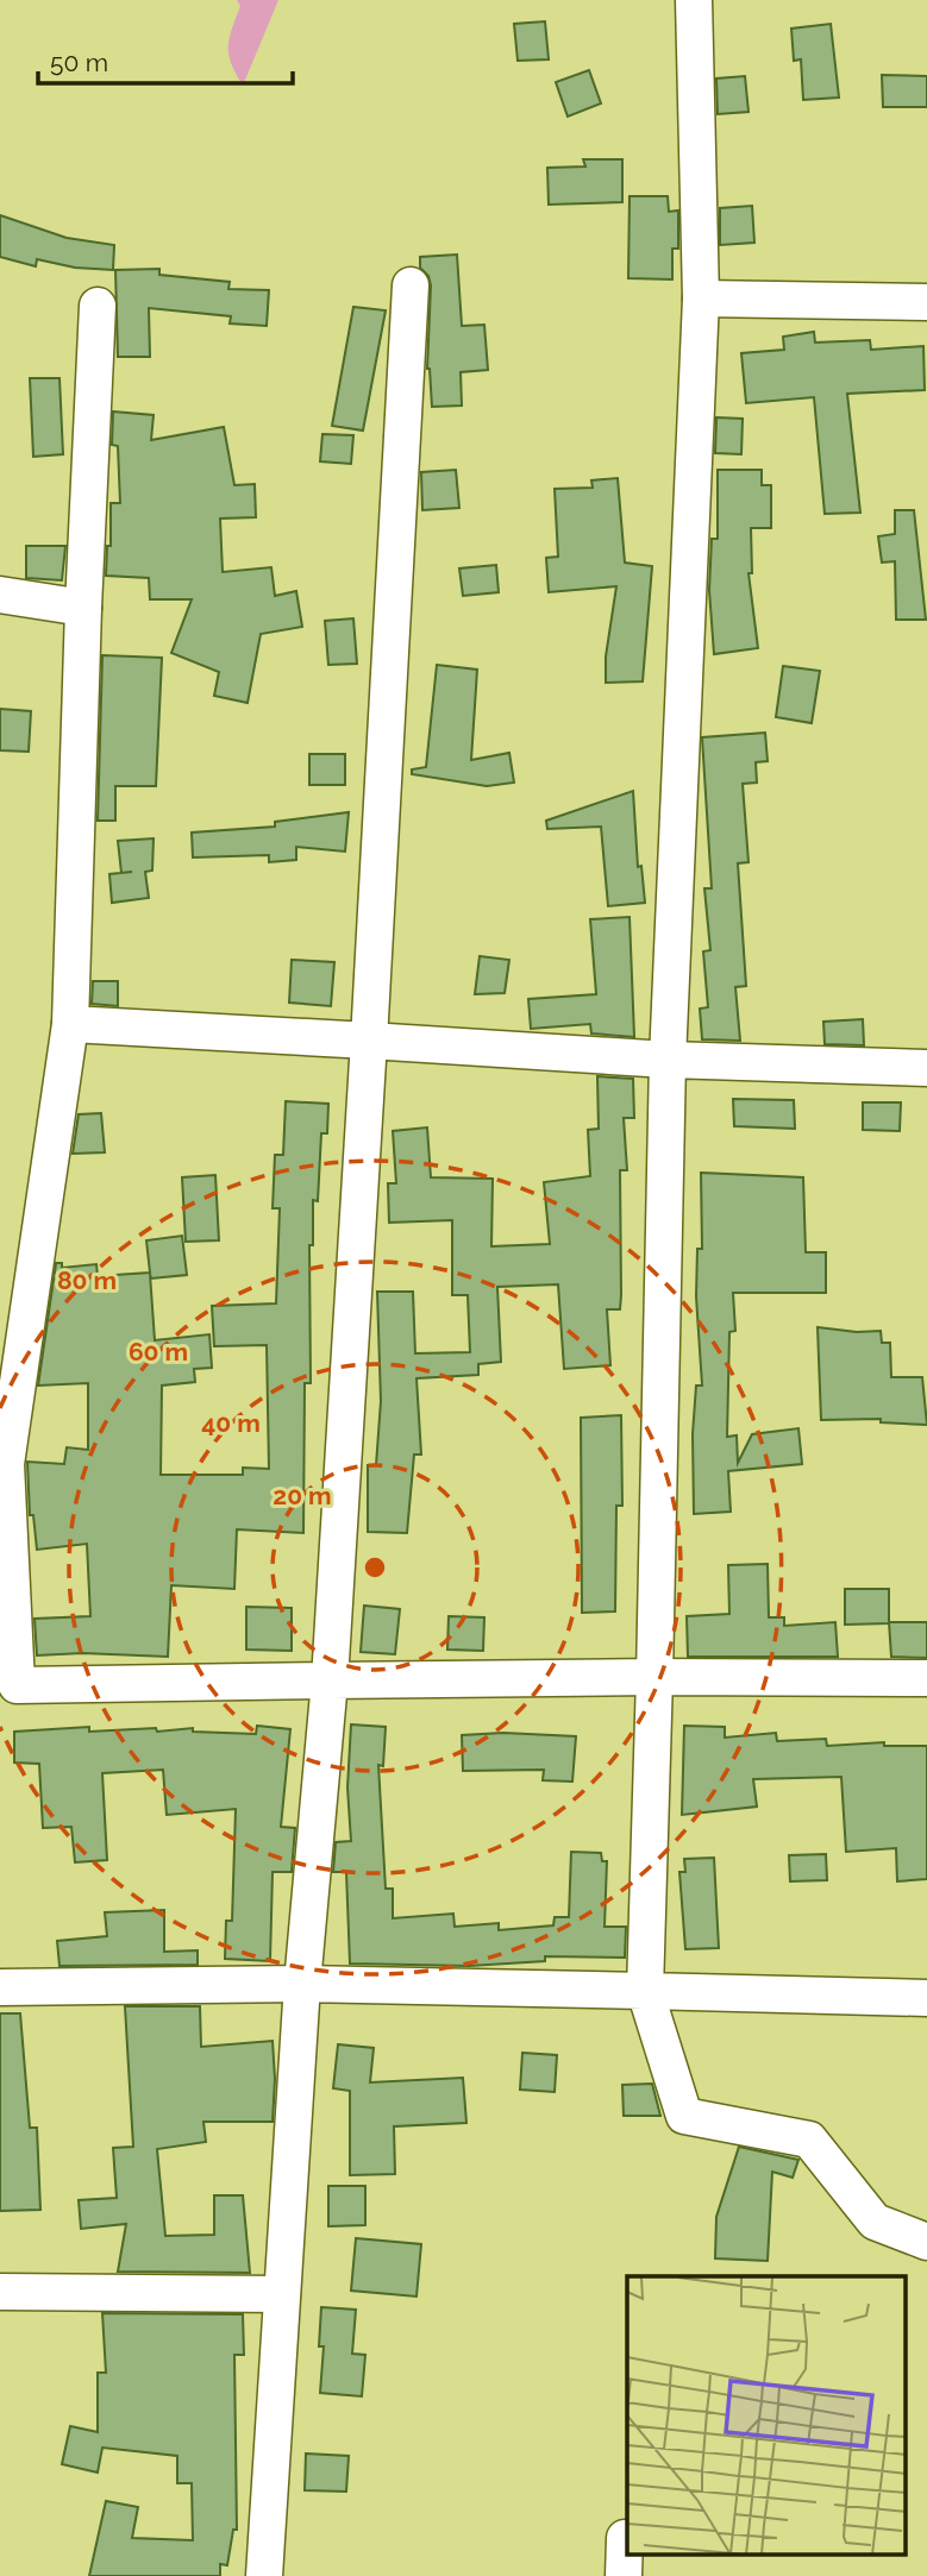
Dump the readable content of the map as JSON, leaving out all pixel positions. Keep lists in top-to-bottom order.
{
  "scale_bar": "50 m",
  "rings": [
    "80 m",
    "60 m",
    "40 m",
    "20 m"
  ]
}
